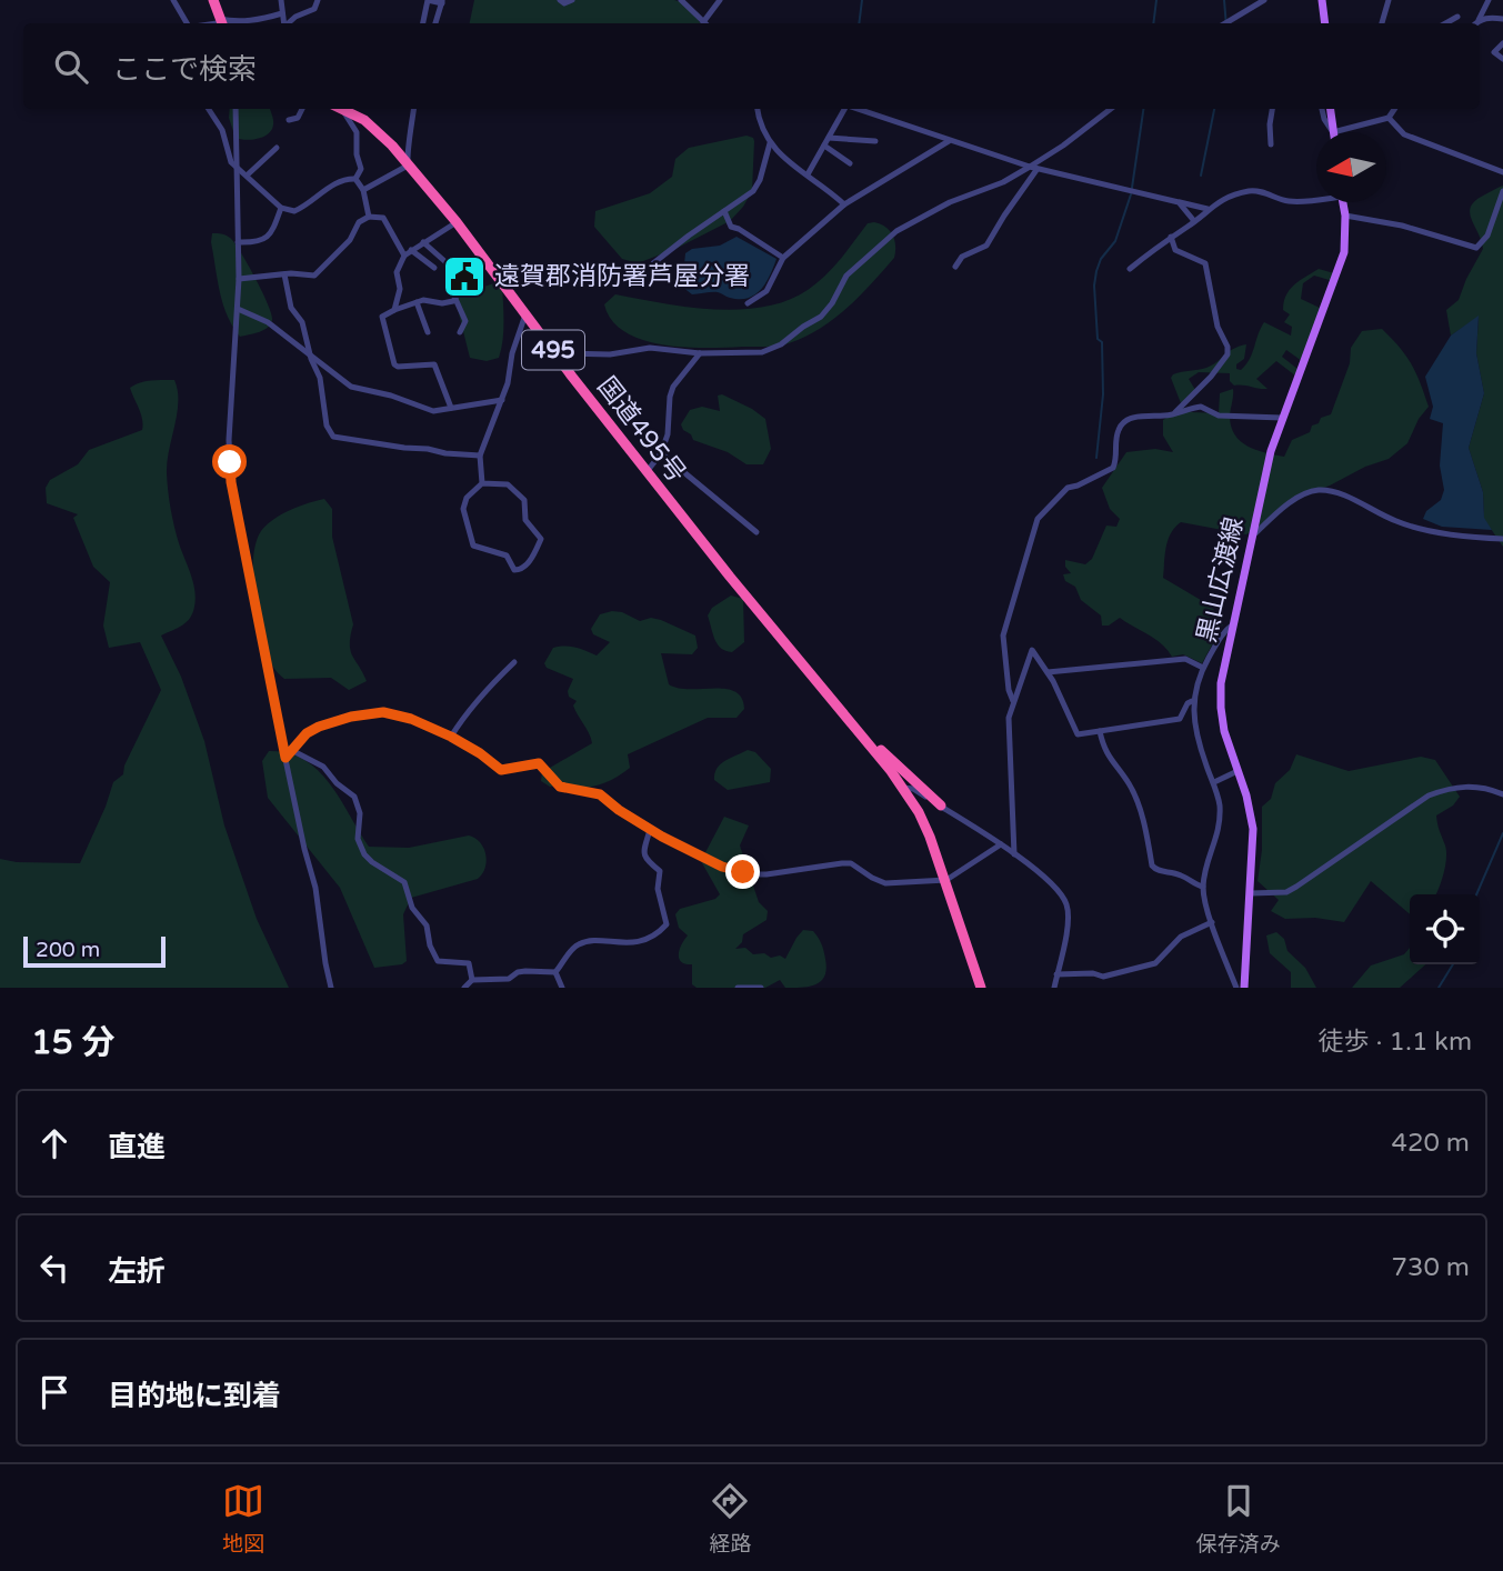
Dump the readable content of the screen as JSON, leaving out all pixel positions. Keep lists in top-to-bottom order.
{
  "streets": {
    "highway": ["495", "国道495号"],
    "main road": ["黒山広渡線"]
  },
  "places": {
    "public building": ["遠賀郡消防署芦屋分署"]
  },
  "scale_bar": "200 m",
  "north": "left",
  "page": {
    "search": "ここで検索",
    "scale": "200 m",
    "heading": ["15 分", "徒歩 · 1.1 km"],
    "list": [
      ["直進", "420 m"],
      ["左折", "730 m"],
      "目的地に到着"
    ],
    "nav": ["地図", "経路", "保存済み"]
  }
}
